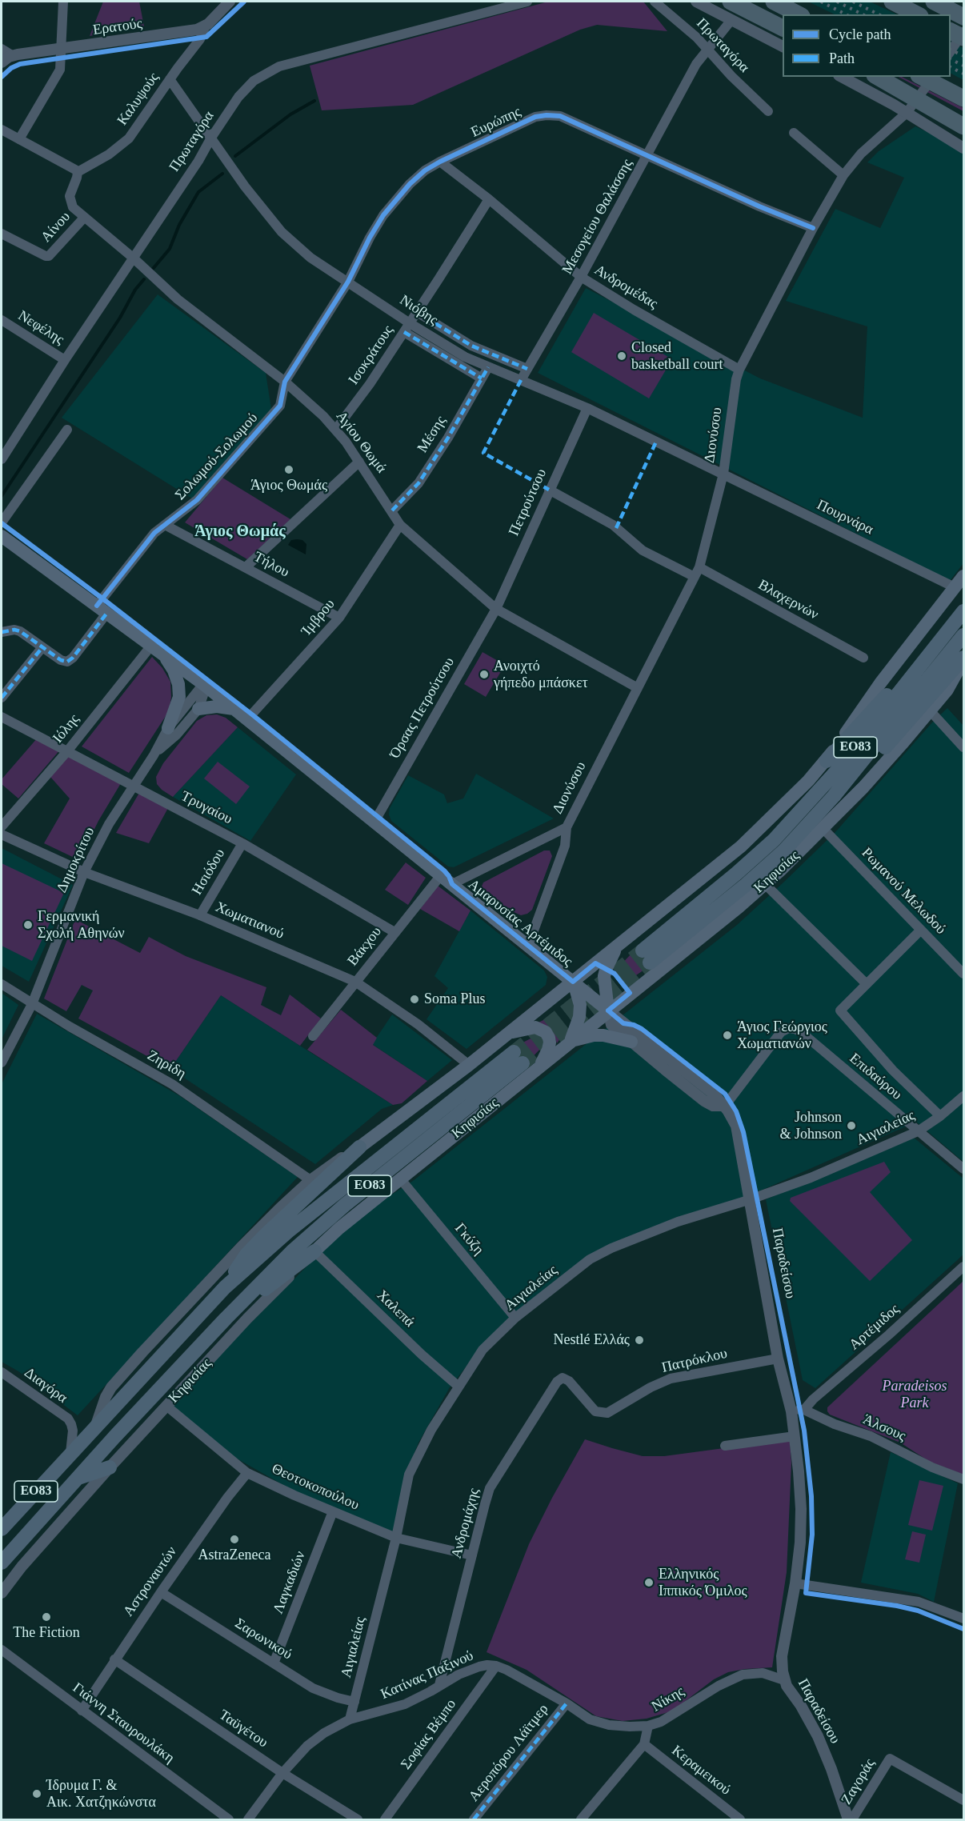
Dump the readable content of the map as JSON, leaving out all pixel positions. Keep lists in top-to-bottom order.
{
  "streets": {
    "main road": ["ΕΟ83", "Κηφισίας", "Αμαρυσίας Αρτέμιδος"],
    "street": [
      "Ερατούς",
      "Πρωταγόρα",
      "Καλυψούς",
      "Ευρώπης",
      "Μεσογείου Θαλάσσης",
      "Αίνου",
      "Ανδρομέδας",
      "Νιόβης",
      "Νεφέλης",
      "Ισοκράτους",
      "Μέσης",
      "Διονύσου",
      "Αγίου Θωμά",
      "Σολωμού-Σολωμού",
      "Πετρούτσου",
      "Πουρνάρα",
      "Τήλου",
      "Βλαχερνών",
      "Ίμβρου",
      "Όρσας Πετρούτσου",
      "Ιόλης",
      "Τρυγαίου",
      "Δημοκρίτου",
      "Ησιόδου",
      "Ρωμανού Μελωδού",
      "Χωματιανού",
      "Βάκχου",
      "Ζηρίδη",
      "Επιδαύρου",
      "Αιγιαλείας",
      "Γκύζη",
      "Παραδείσου",
      "Χαλεπά",
      "Αρτέμιδος",
      "Πατρόκλου",
      "Διαγόρα",
      "Άλσους",
      "Θεοτοκοπούλου",
      "Ανδρομάχης",
      "Αστροναυτών",
      "Λαγκαδιών",
      "Σαρωνικού",
      "Κατίνας Παξινού",
      "Νίκης",
      "Γιάννη Σταυρουλάκη",
      "Ταϋγέτου",
      "Σοφίας Βέμπο",
      "Αεροπόρου Λάϊτμερ",
      "Κεραμεικού",
      "Ζαγοράς"
    ]
  },
  "crossings": [
    ["Ερατούς", "Καλυψούς"],
    ["Πρωταγόρα", "Μεσογείου Θαλάσσης"],
    ["Πρωταγόρα", "Νιόβης"],
    ["Πρωταγόρα", "Νεφέλης"],
    ["Πρωταγόρα", "Αγίου Θωμά"],
    ["Καλυψούς", "Νιόβης"],
    ["Καλυψούς", "Αγίου Θωμά"],
    ["Ευρώπης", "Μεσογείου Θαλάσσης"],
    ["Ευρώπης", "Ανδρομέδας"],
    ["Ευρώπης", "Νιόβης"],
    ["Ευρώπης", "Διονύσου"],
    ["Ευρώπης", "Αγίου Θωμά"],
    ["Ευρώπης", "Σολωμού-Σολωμού"],
    ["Μεσογείου Θαλάσσης", "Ανδρομέδας"],
    ["Μεσογείου Θαλάσσης", "Νιόβης"],
    ["Αίνου", "Αγίου Θωμά"],
    ["Ανδρομέδας", "Ισοκράτους"],
    ["Ανδρομέδας", "Διονύσου"],
    ["Νιόβης", "Ισοκράτους"],
    ["Νιόβης", "Μέσης"],
    ["Νιόβης", "Διονύσου"],
    ["Νιόβης", "Πετρούτσου"],
    ["Νιόβης", "Πουρνάρα"],
    ["Ισοκράτους", "Αγίου Θωμά"],
    ["Μέσης", "Αγίου Θωμά"],
    ["Διονύσου", "Αγίου Θωμά"],
    ["Διονύσου", "Πουρνάρα"],
    ["Διονύσου", "Βλαχερνών"],
    ["Διονύσου", "Αμαρυσίας Αρτέμιδος"],
    ["Αγίου Θωμά", "Σολωμού-Σολωμού"],
    ["Αγίου Θωμά", "Πετρούτσου"],
    ["Αγίου Θωμά", "Ίμβρου"],
    ["Αγίου Θωμά", "Όρσας Πετρούτσου"],
    ["Σολωμού-Σολωμού", "Τήλου"],
    ["Σολωμού-Σολωμού", "Αμαρυσίας Αρτέμιδος"],
    ["Πετρούτσου", "Όρσας Πετρούτσου"],
    ["Πουρνάρα", "Κηφισίας"],
    ["Τήλου", "Ίμβρου"],
    ["Ίμβρου", "Αμαρυσίας Αρτέμιδος"],
    ["Όρσας Πετρούτσου", "Αμαρυσίας Αρτέμιδος"],
    ["Ιόλης", "Τρυγαίου"],
    ["Ιόλης", "Αμαρυσίας Αρτέμιδος"],
    ["Τρυγαίου", "Δημοκρίτου"],
    ["Τρυγαίου", "Ησιόδου"],
    ["Τρυγαίου", "Βάκχου"],
    ["Δημοκρίτου", "Χωματιανού"],
    ["Δημοκρίτου", "Αμαρυσίας Αρτέμιδος"],
    ["Δημοκρίτου", "Ζηρίδη"],
    ["Ησιόδου", "Χωματιανού"],
    ["Κηφισίας", "Ρωμανού Μελωδού"],
    ["Κηφισίας", "Χωματιανού"],
    ["Κηφισίας", "Αμαρυσίας Αρτέμιδος"],
    ["Κηφισίας", "Ζηρίδη"],
    ["Κηφισίας", "Γκύζη"],
    ["Κηφισίας", "Παραδείσου"],
    ["Κηφισίας", "Χαλεπά"],
    ["Κηφισίας", "Διαγόρα"],
    ["Κηφισίας", "Θεοτοκοπούλου"],
    ["Χωματιανού", "Βάκχου"],
    ["Αμαρυσίας Αρτέμιδος", "Βάκχου"],
    ["Αμαρυσίας Αρτέμιδος", "Παραδείσου"],
    ["Επιδαύρου", "Αιγιαλείας"],
    ["Επιδαύρου", "Παραδείσου"],
    ["Αιγιαλείας", "Γκύζη"],
    ["Αιγιαλείας", "Παραδείσου"],
    ["Αιγιαλείας", "Χαλεπά"],
    ["Αιγιαλείας", "Θεοτοκοπούλου"],
    ["Αιγιαλείας", "Σαρωνικού"],
    ["Αιγιαλείας", "Κατίνας Παξινού"],
    ["Παραδείσου", "Πατρόκλου"],
    ["Παραδείσου", "Νίκης"],
    ["Αρτέμιδος", "Άλσους"],
    ["Πατρόκλου", "Ανδρομάχης"],
    ["Θεοτοκοπούλου", "Ανδρομάχης"],
    ["Θεοτοκοπούλου", "Αστροναυτών"],
    ["Θεοτοκοπούλου", "Λαγκαδιών"],
    ["Ανδρομάχης", "Κατίνας Παξινού"],
    ["Αστροναυτών", "Σαρωνικού"],
    ["Αστροναυτών", "Γιάννη Σταυρουλάκη"],
    ["Αστροναυτών", "Ταϋγέτου"],
    ["Λαγκαδιών", "Σαρωνικού"],
    ["Κατίνας Παξινού", "Νίκης"],
    ["Κατίνας Παξινού", "Ταϋγέτου"],
    ["Κατίνας Παξινού", "Σοφίας Βέμπο"],
    ["Κατίνας Παξινού", "Αεροπόρου Λάϊτμερ"],
    ["Νίκης", "Κεραμεικού"]
  ],
  "districts": ["Άγιος Θωμάς"],
  "parks": ["Paradeisos Park"],
  "places": [
    "Closed basketball court",
    "Άγιος Θωμάς",
    "Ανοιχτό γήπεδο μπάσκετ",
    "Γερμανική Σχολή Αθηνών",
    "Soma Plus",
    "Άγιος Γεώργιος Χωματιανών",
    "Johnson & Johnson",
    "Nestlé Ελλάς",
    "AstraZeneca",
    "Ελληνικός Ιππικός Όμιλος",
    "The Fiction",
    "Ίδρυμα Γ. & Αικ. Χατζηκώνστα"
  ],
  "legend": ["Cycle path", "Path"]
}
